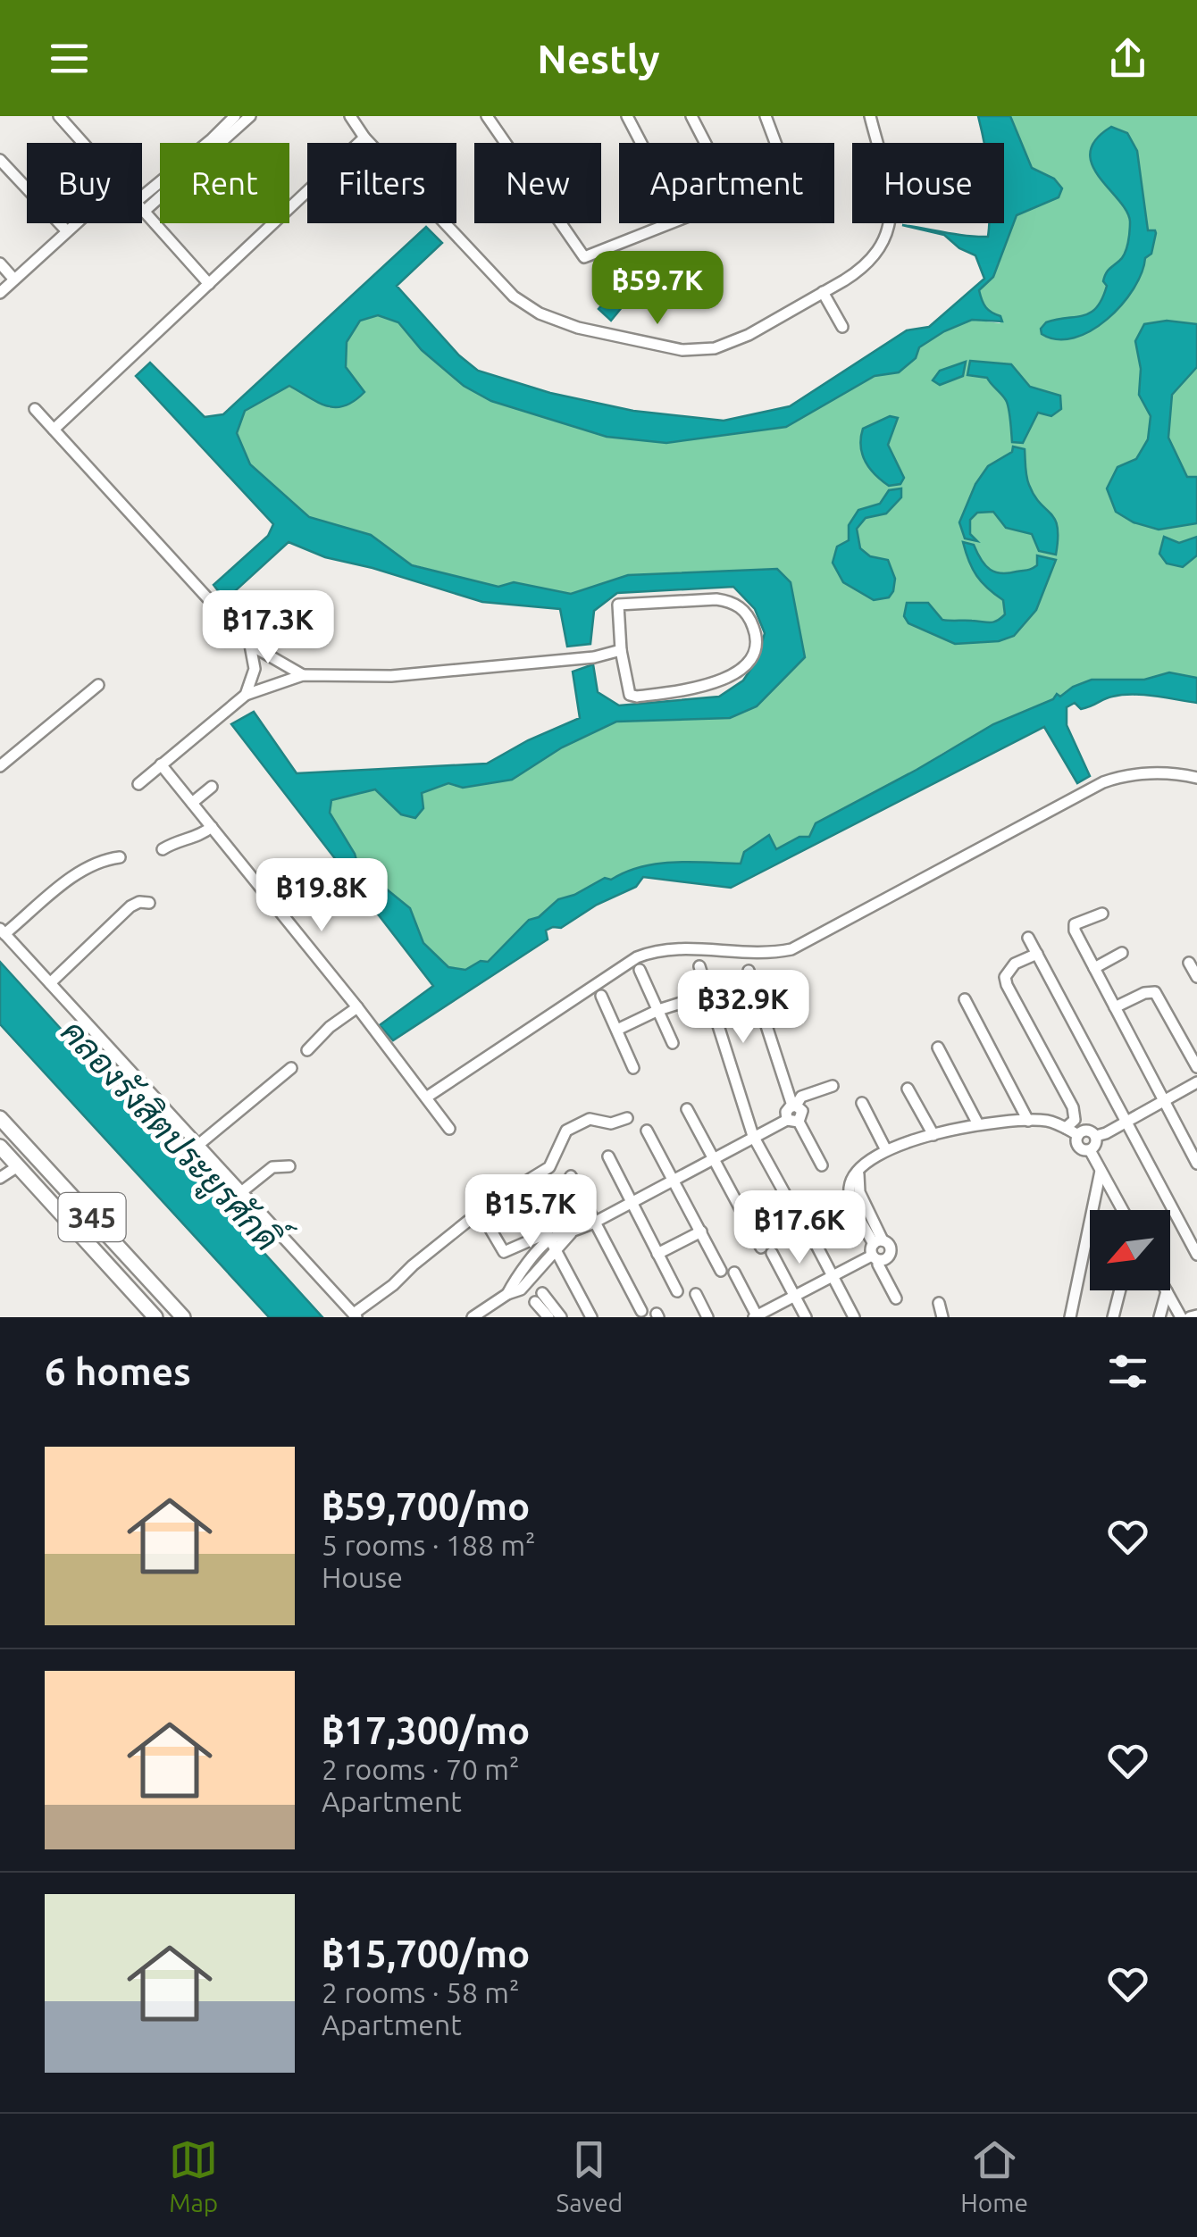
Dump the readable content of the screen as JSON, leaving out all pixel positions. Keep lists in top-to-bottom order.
{
  "streets": {
    "main road": ["345"]
  },
  "water": ["คลองรังสิตประยูรศักดิ์"],
  "north": "bottom left",
  "page": {
    "header": "Nestly",
    "chip": [
      "Buy",
      "Rent",
      "Filters",
      "New",
      "Apartment",
      "House"
    ],
    "price": [
      "฿59.7K",
      "฿17.3K",
      "฿19.8K",
      "฿32.9K",
      "฿15.7K",
      "฿17.6K"
    ],
    "heading": "6 homes",
    "list": [
      {
        "name": "฿59,700/mo",
        "note": "5 rooms · 188 m² · House"
      },
      {
        "name": "฿17,300/mo",
        "note": "2 rooms · 70 m² · Apartment"
      },
      {
        "name": "฿15,700/mo",
        "note": "2 rooms · 58 m² · Apartment"
      }
    ],
    "tabs": ["Map", "Saved", "Home"]
  }
}
